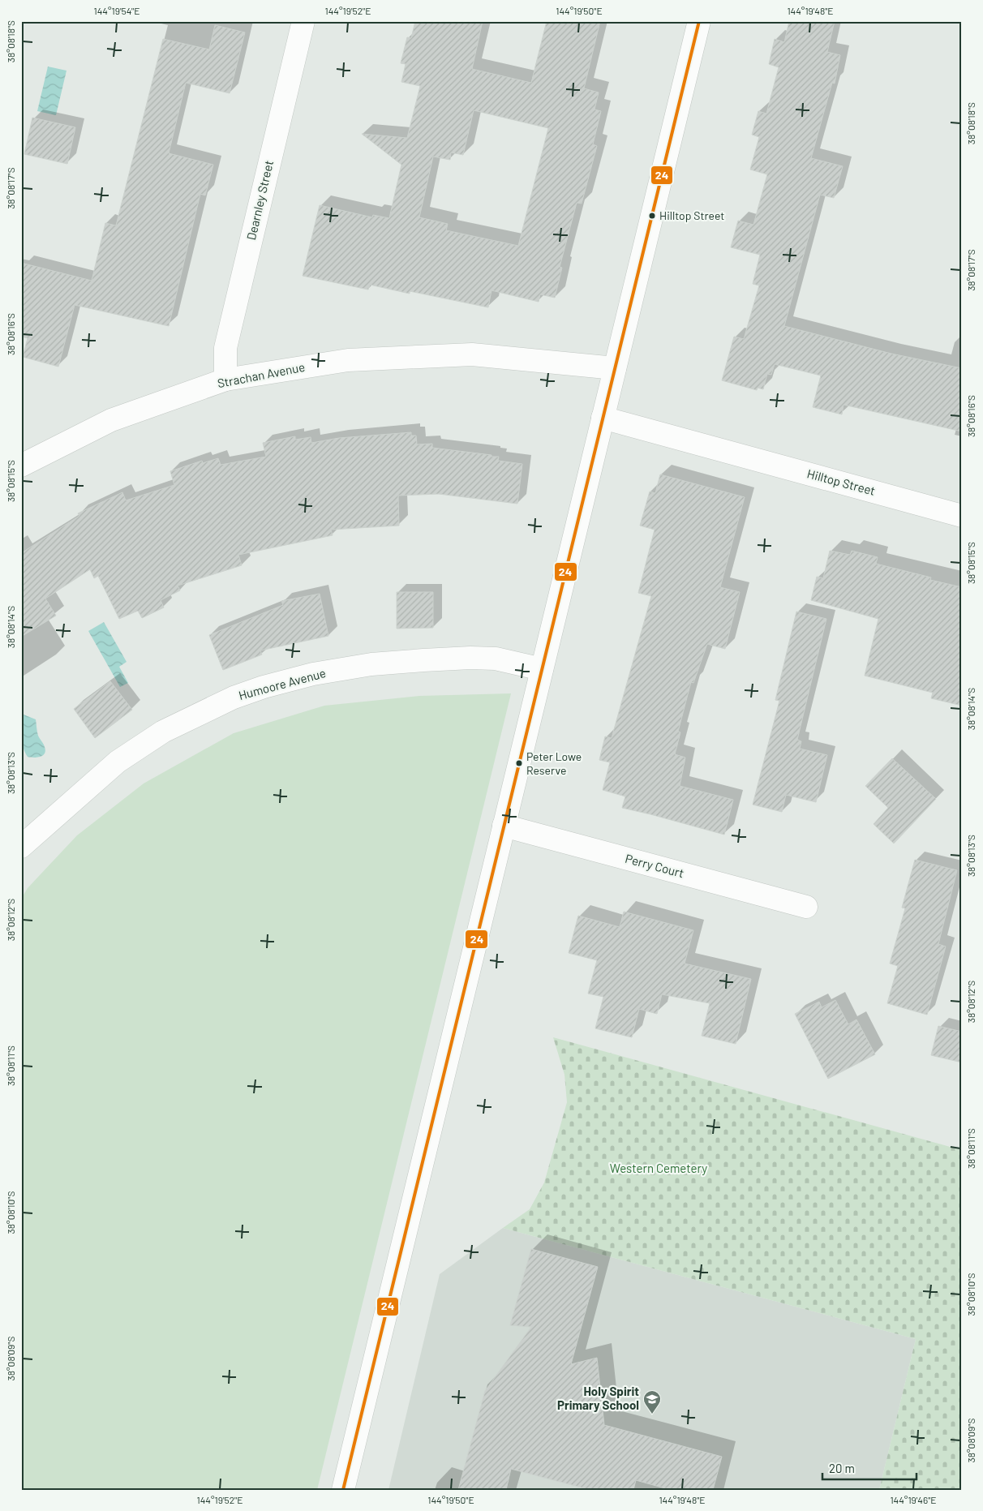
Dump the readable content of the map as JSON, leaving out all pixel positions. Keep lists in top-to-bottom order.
{
  "streets": {
    "street": [
      "Dearnley Street",
      "Strachan Avenue",
      "Hilltop Street",
      "Humoore Avenue",
      "Perry Court"
    ]
  },
  "crossings": [
    ["Dearnley Street", "Strachan Avenue"]
  ],
  "parks": ["Western Cemetery"],
  "places": {
    "other": ["Hilltop Street", "Peter Lowe Reserve"],
    "school or university": ["Holy Spirit Primary School"]
  },
  "lines": ["transit line 24"],
  "scale_bar": "20 m",
  "coordinates": [
    "144°19'54\"E",
    "144°19'52\"E",
    "144°19'50\"E",
    "144°19'48\"E",
    "38°08'18\"S",
    "38°08'17\"S",
    "38°08'16\"S",
    "38°08'15\"S",
    "38°08'14\"S",
    "38°08'13\"S",
    "38°08'12\"S",
    "38°08'11\"S",
    "38°08'10\"S",
    "38°08'09\"S",
    "144°19'46\"E"
  ]
}
